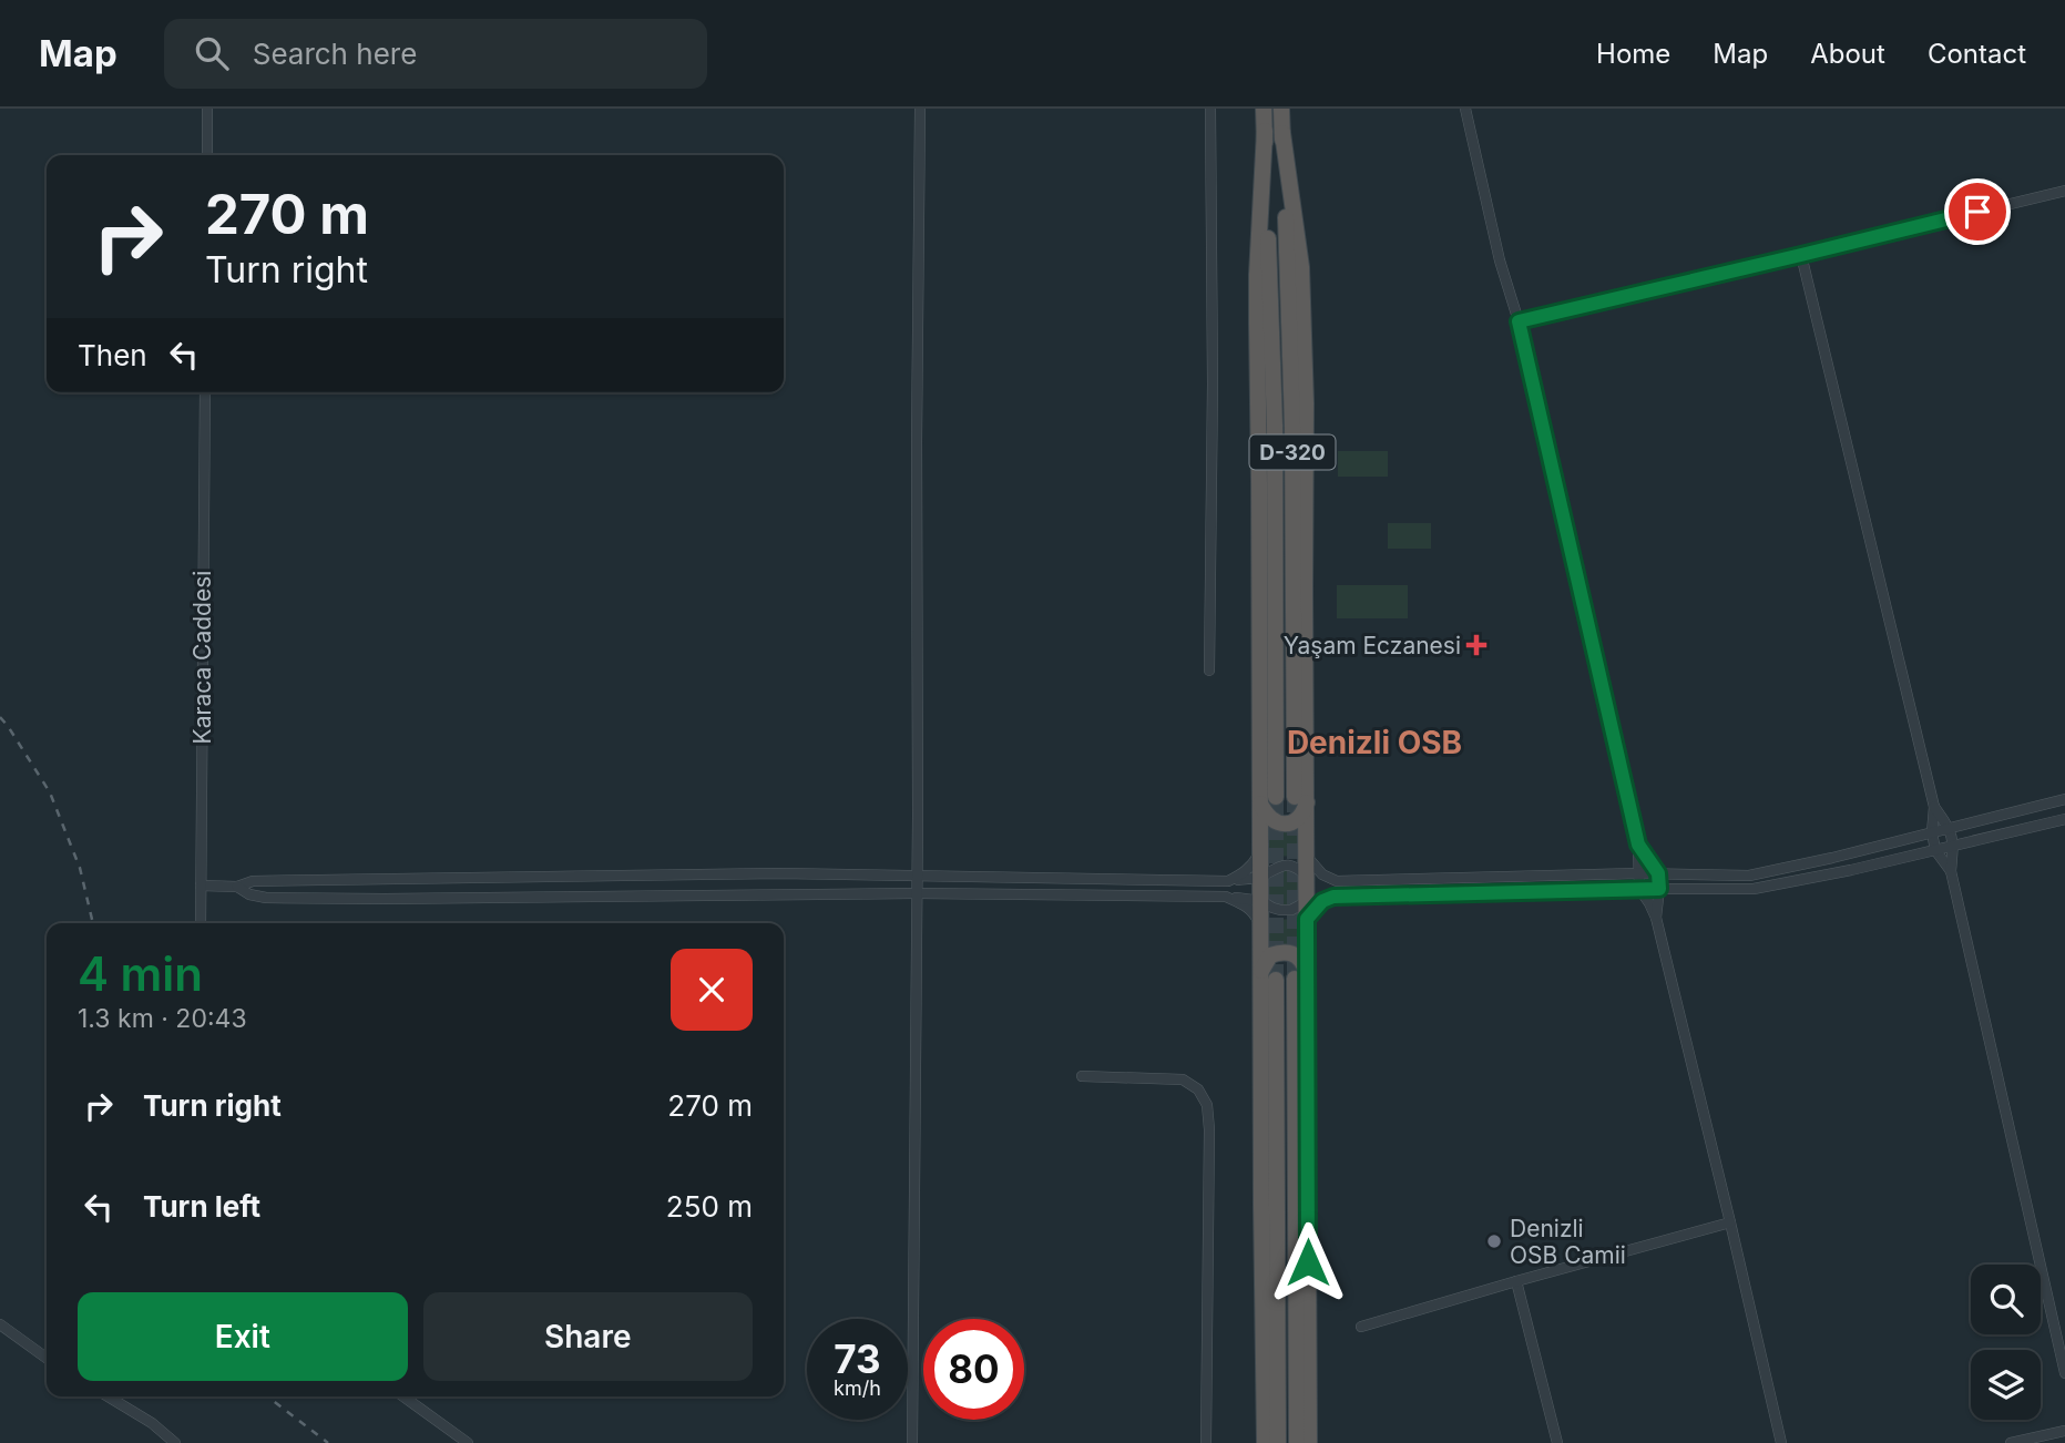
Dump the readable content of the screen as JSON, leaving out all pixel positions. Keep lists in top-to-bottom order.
{
  "streets": {
    "highway": ["D-320"],
    "street": ["Karaca Caddesi"]
  },
  "districts": ["Denizli OSB"],
  "places": {
    "health": ["Yaşam Eczanesi"],
    "other": ["Denizli OSB Camii"]
  },
  "page": {
    "header": "Map",
    "search": "Search here",
    "nav": [
      "Home",
      "Map",
      "About",
      "Contact"
    ],
    "turn": ["270 m", "Turn right"],
    "then": "Then",
    "heading": ["4 min", "1.3 km · 20:43"],
    "list": [
      {
        "name": "Turn right",
        "value": "270 m"
      },
      {
        "name": "Turn left",
        "value": "250 m"
      }
    ],
    "buttons": ["Exit", "Share"],
    "speed": "73 km/h",
    "limit": "80"
  }
}
